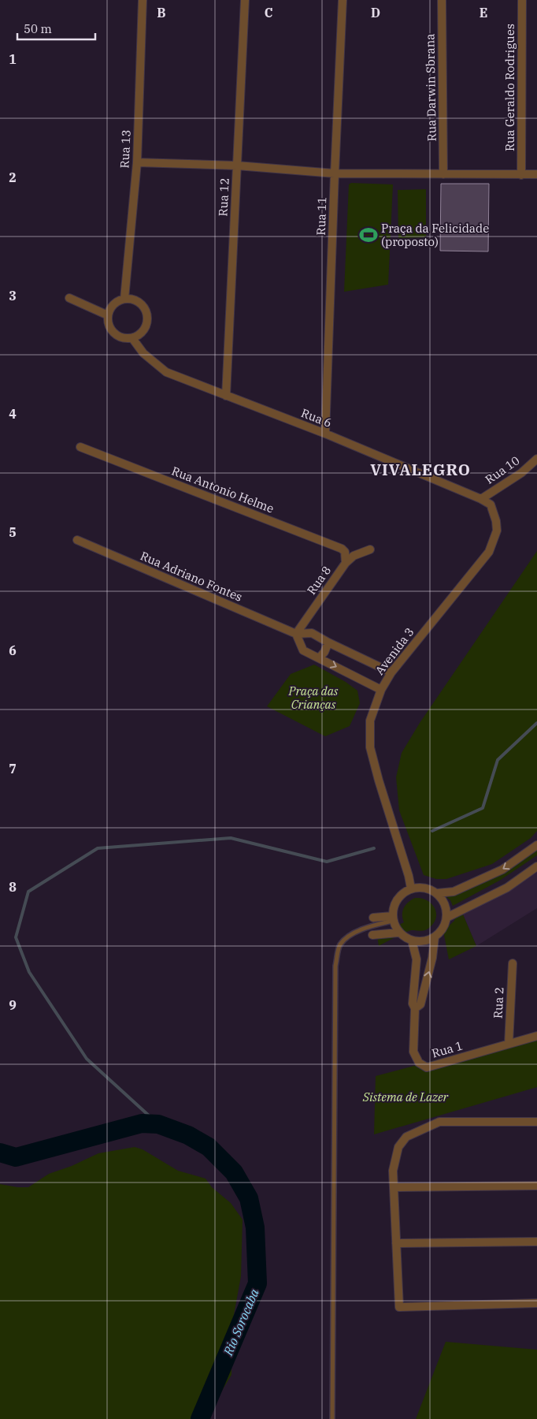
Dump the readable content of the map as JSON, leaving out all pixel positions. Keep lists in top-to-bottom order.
{
  "streets": {
    "street": [
      "Rua Darwin Sbrana",
      "Rua Geraldo Rodrigues",
      "Rua 13",
      "Rua 12",
      "Rua 11",
      "Rua 6",
      "Rua 10",
      "Rua Antonio Helme",
      "Rua Adriano Fontes",
      "Rua 8",
      "Avenida 3",
      "Rua 2",
      "Rua 1"
    ]
  },
  "crossings": [
    ["Rua 13", "Rua 6"],
    ["Rua 12", "Rua 6"],
    ["Rua 11", "Rua 6"],
    ["Rua 6", "Rua 10"],
    ["Rua 6", "Avenida 3"],
    ["Rua Antonio Helme", "Rua 8"],
    ["Rua Adriano Fontes", "Rua 8"],
    ["Rua Adriano Fontes", "Avenida 3"],
    ["Rua 2", "Rua 1"]
  ],
  "districts": ["VIVALEGRO"],
  "water": ["Rio Sorocaba"],
  "parks": ["Praça das Crianças", "Sistema de Lazer"],
  "places": {
    "sports": ["Praça da Felicidade (proposto)"]
  },
  "scale_bar": "50 m",
  "grid": {
    "columns": [
      "B",
      "C",
      "D",
      "E"
    ],
    "rows": [
      "1",
      "2",
      "3",
      "4",
      "5",
      "6",
      "7",
      "8",
      "9"
    ]
  }
}
